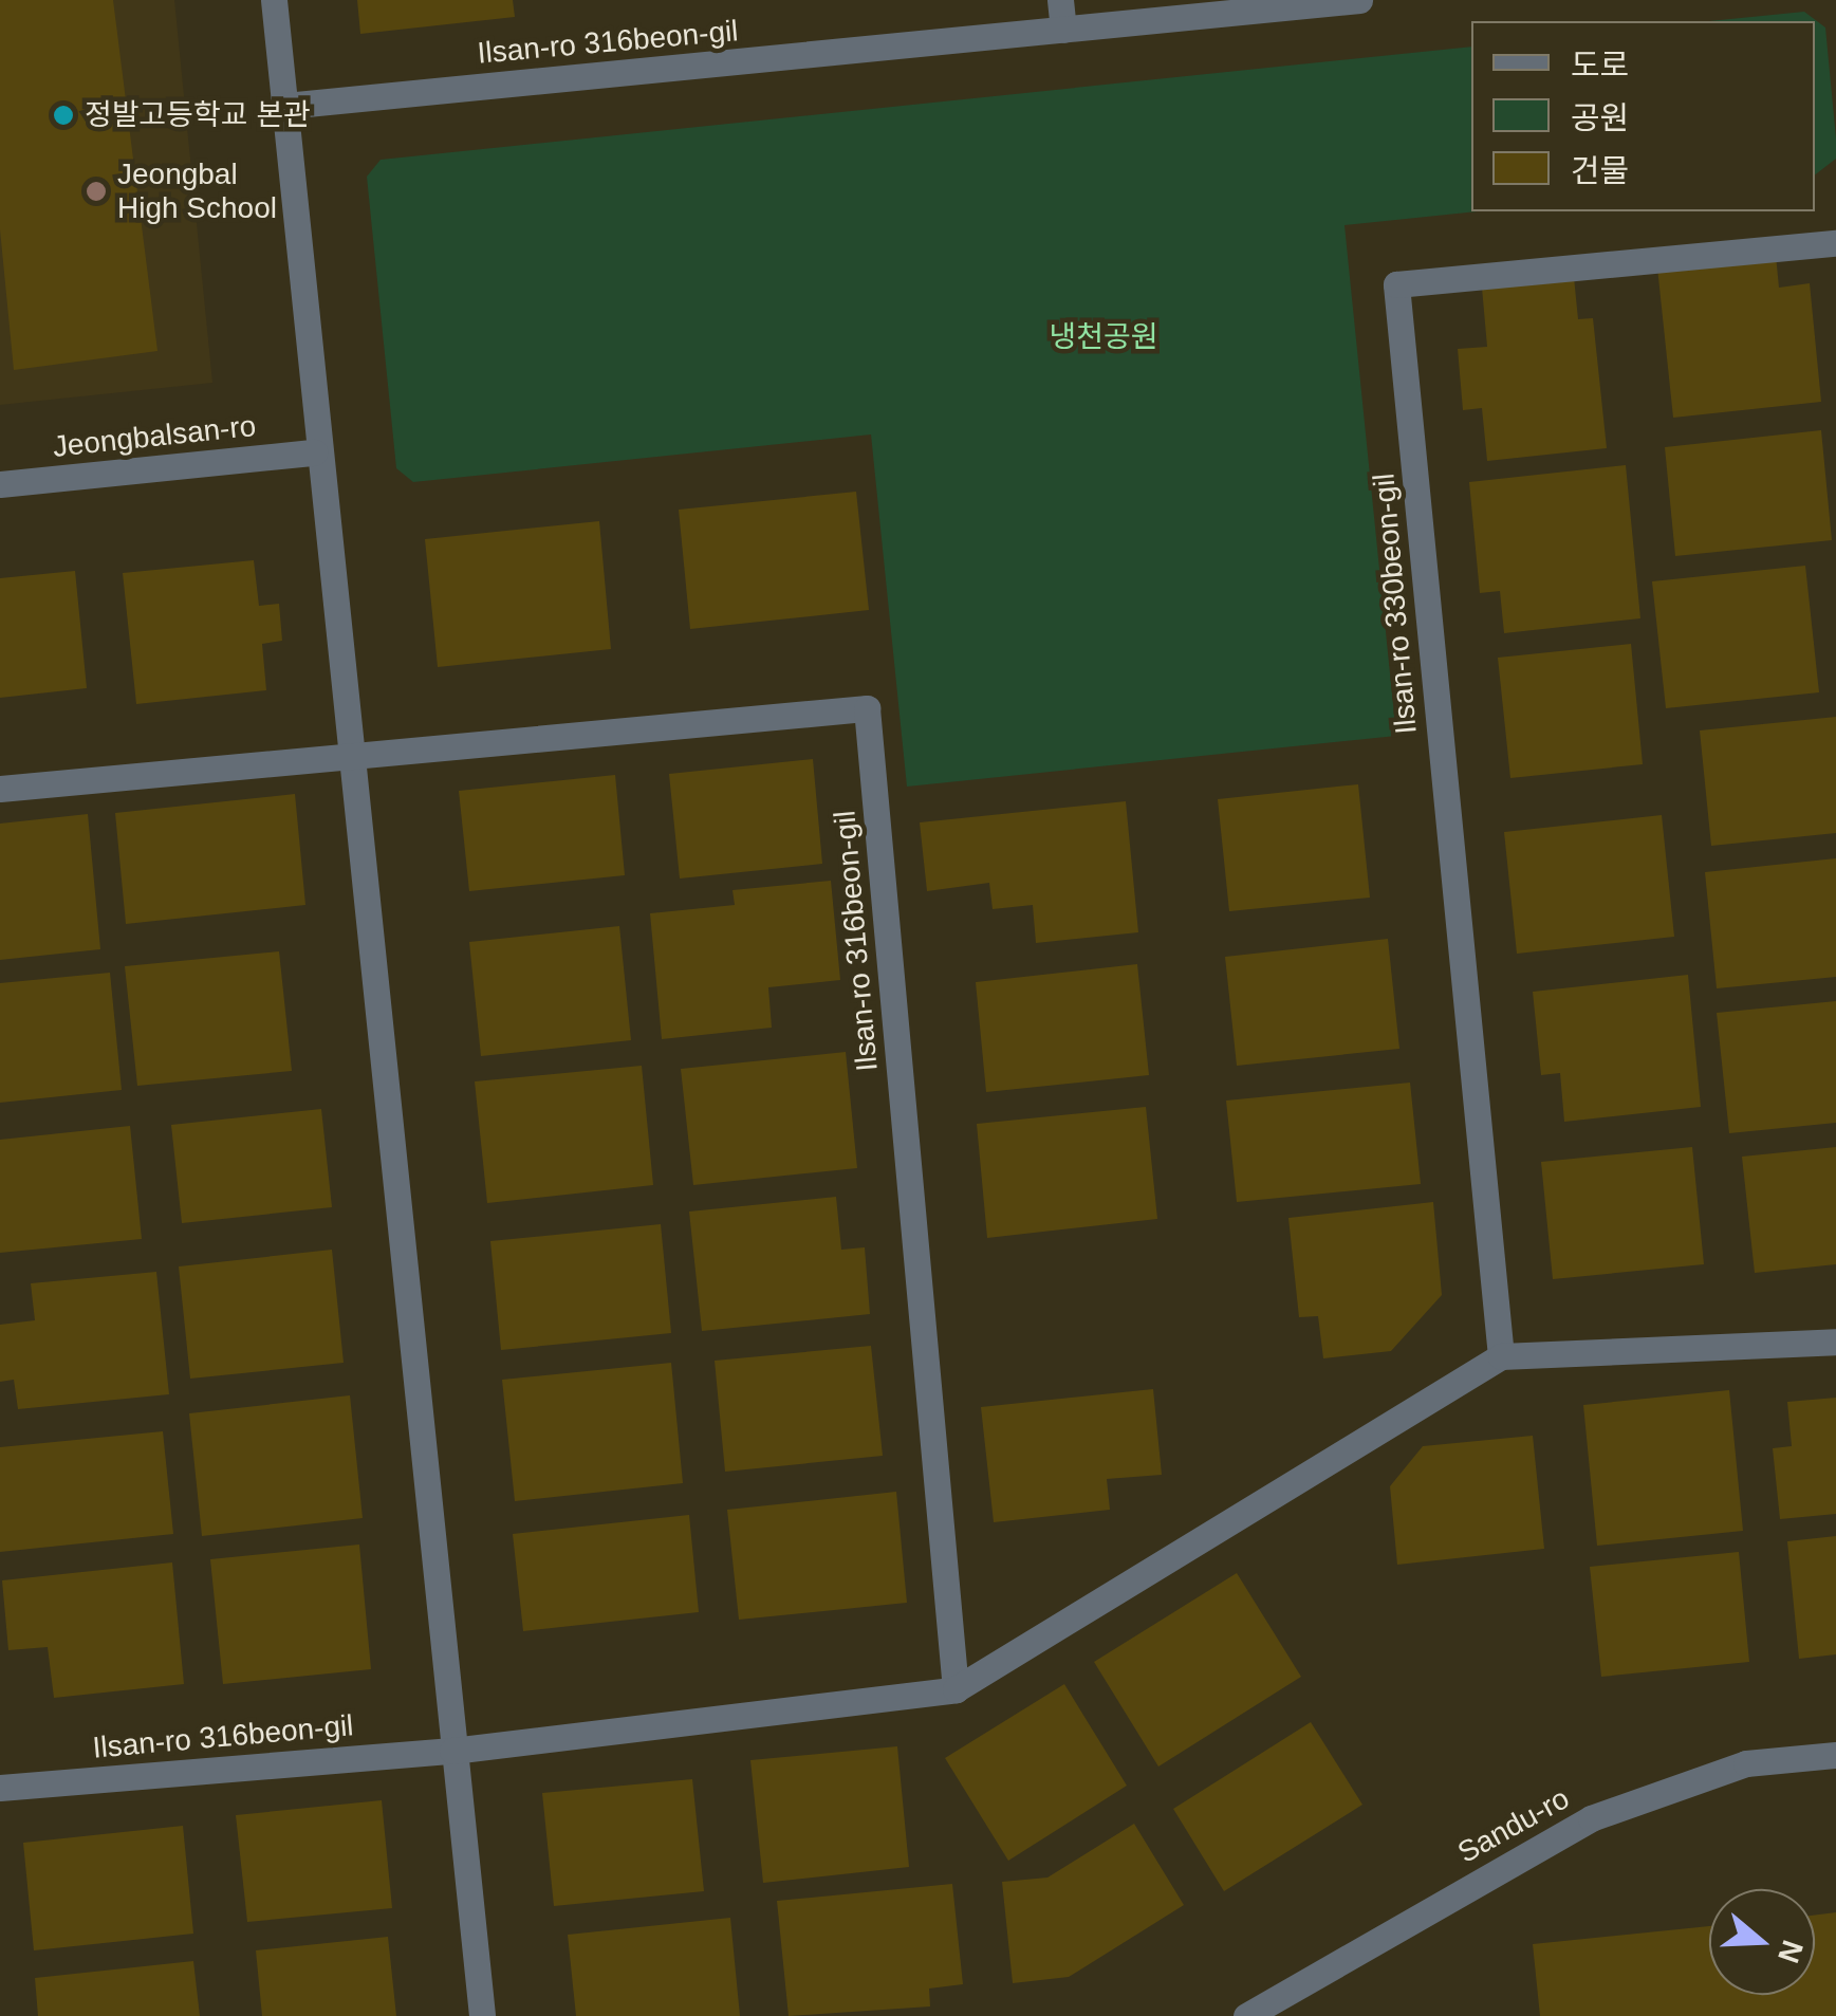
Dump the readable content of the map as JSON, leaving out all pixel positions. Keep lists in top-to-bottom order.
{
  "streets": {
    "street": [
      "Ilsan-ro 316beon-gil",
      "Jeongbalsan-ro",
      "Ilsan-ro 330beon-gil",
      "Sandu-ro"
    ]
  },
  "crossings": [
    ["Ilsan-ro 316beon-gil", "Ilsan-ro 330beon-gil"]
  ],
  "parks": ["냉천공원"],
  "places": ["정발고등학교 본관", "Jeongbal High School"],
  "legend": ["도로", "공원", "건물"],
  "north": "right"
}
